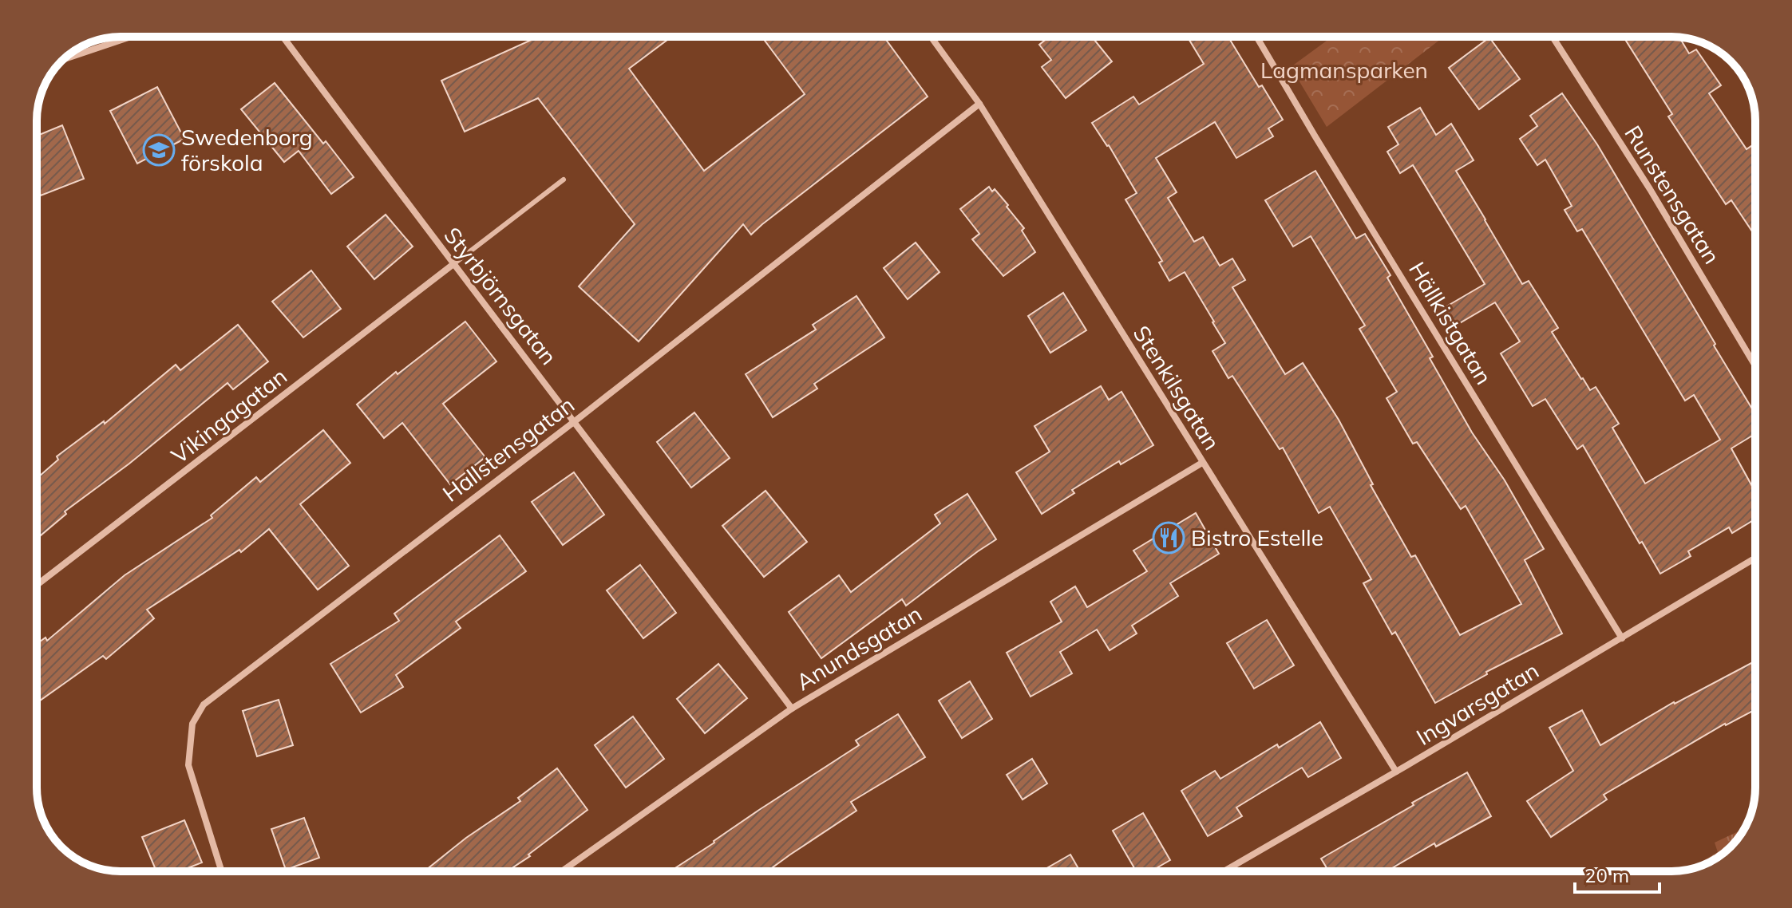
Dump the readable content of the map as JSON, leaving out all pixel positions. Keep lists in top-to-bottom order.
{
  "streets": {
    "street": [
      "Runstensgatan",
      "Styrbjörnsgatan",
      "Hällkistgatan",
      "Stenkilsgatan",
      "Vikingagatan",
      "Hallstensgatan",
      "Anundsgatan",
      "Ingvarsgatan"
    ]
  },
  "crossings": [
    ["Styrbjörnsgatan", "Vikingagatan"],
    ["Styrbjörnsgatan", "Hallstensgatan"],
    ["Styrbjörnsgatan", "Anundsgatan"],
    ["Hällkistgatan", "Ingvarsgatan"],
    ["Stenkilsgatan", "Hallstensgatan"],
    ["Stenkilsgatan", "Anundsgatan"],
    ["Stenkilsgatan", "Ingvarsgatan"]
  ],
  "parks": ["Lagmansparken"],
  "places": {
    "school or university": ["Swedenborg förskola"],
    "restaurant": ["Bistro Estelle"]
  },
  "scale_bar": "20 m"
}
